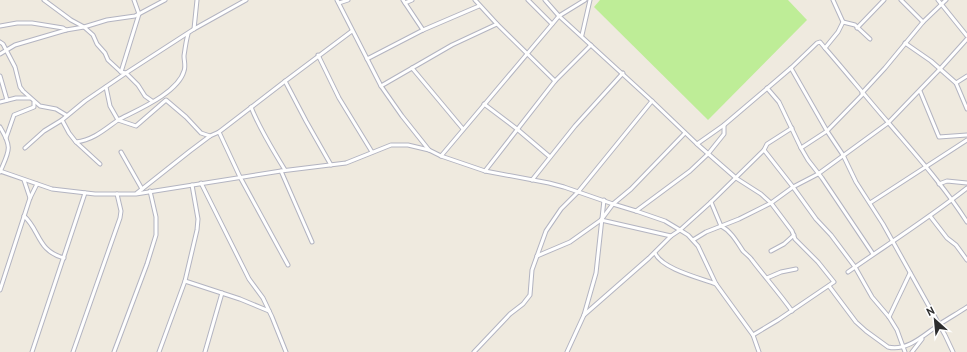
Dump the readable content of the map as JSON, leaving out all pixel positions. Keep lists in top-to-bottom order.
{
  "north": "top left"
}
